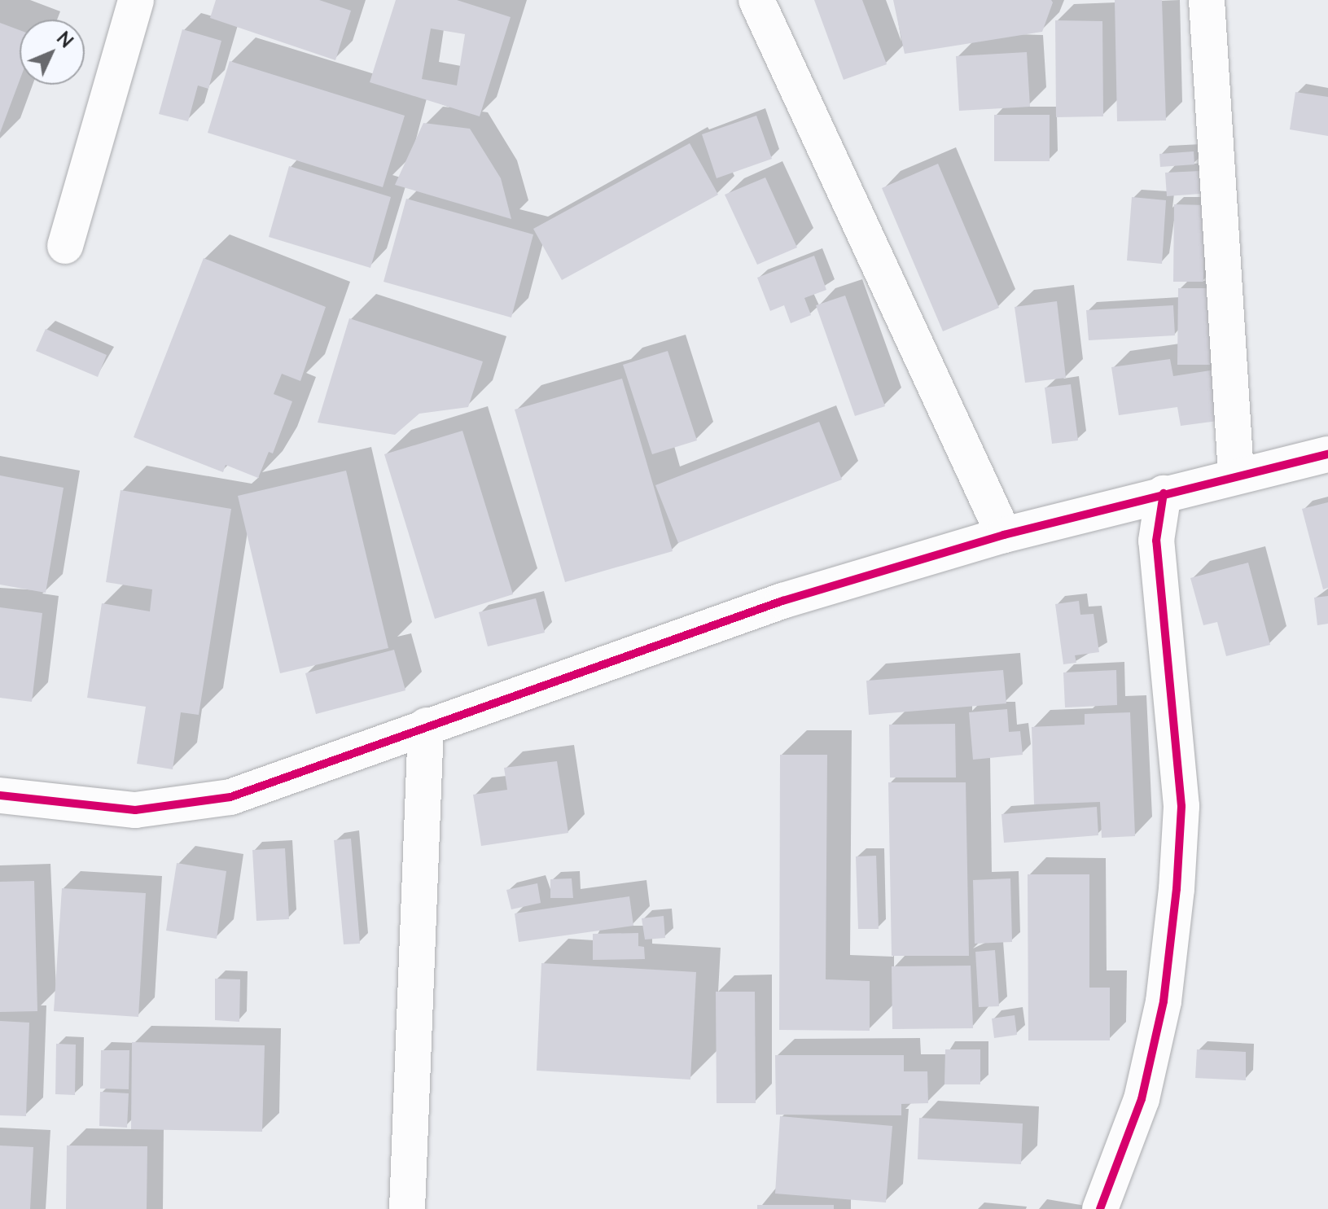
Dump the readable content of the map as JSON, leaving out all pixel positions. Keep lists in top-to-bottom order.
{
  "north": "top right"
}
